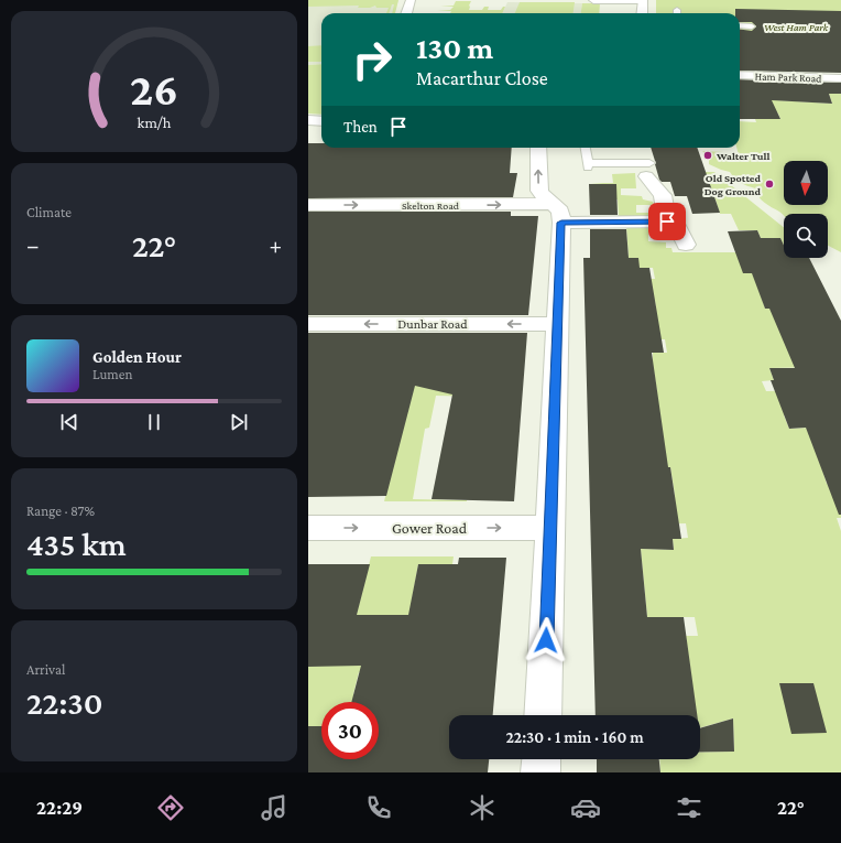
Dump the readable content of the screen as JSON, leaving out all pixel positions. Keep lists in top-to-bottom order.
{
  "streets": {
    "street": [
      "Ham Park Road",
      "Skelton Road",
      "Dunbar Road",
      "Gower Road"
    ]
  },
  "one_way": ["Skelton Road", "Dunbar Road", "Gower Road"],
  "parks": ["West Ham Park"],
  "places": ["Walter Tull", "Old Spotted Dog Ground"],
  "north": "bottom",
  "page": {
    "turn": ["130 m", "Macarthur Close"],
    "then": "Then",
    "tile": [
      "Climate",
      ["Range · 87%", "435 km"],
      ["Arrival", "22:30"]
    ],
    "heat": ["−", "22°", "+"],
    "song": ["Golden Hour", "Lumen"],
    "limit": "30",
    "trip": "22:30 · 1 min · 160 m",
    "tabs": ["22:29", "22°"],
    "gauge": ["26", "km/h"]
  }
}
